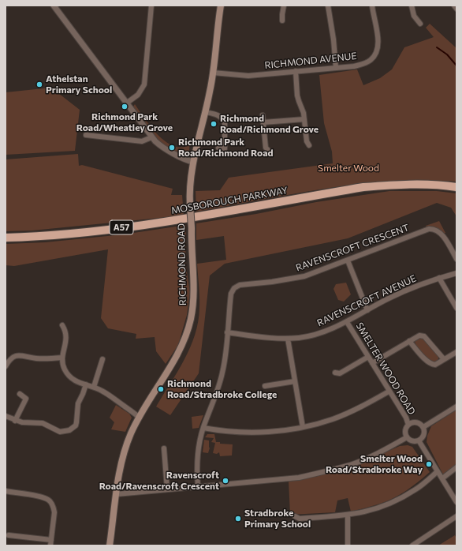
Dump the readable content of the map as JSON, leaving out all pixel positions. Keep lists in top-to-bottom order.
{
  "streets": {
    "highway": ["MOSBOROUGH PARKWAY", "A57"],
    "main road": ["RICHMOND ROAD"],
    "street": [
      "RICHMOND AVENUE",
      "RAVENSCROFT CRESCENT",
      "RAVENSCROFT AVENUE",
      "SMELTER WOOD ROAD"
    ]
  },
  "crossings": [
    ["RICHMOND AVENUE", "RICHMOND ROAD"],
    ["RAVENSCROFT CRESCENT", "RAVENSCROFT AVENUE"],
    ["RAVENSCROFT AVENUE", "SMELTER WOOD ROAD"]
  ],
  "parks": ["Smelter Wood"],
  "places": [
    "Athelstan Primary School",
    "Richmond Park Road/Wheatley Grove",
    "Richmond Road/Richmond Grove",
    "Richmond Park Road/Richmond Road",
    "Richmond Road/Stradbroke College",
    "Smelter Wood Road/Stradbroke Way",
    "Ravenscroft Road/Ravenscroft Crescent",
    "Stradbroke Primary School"
  ]
}
